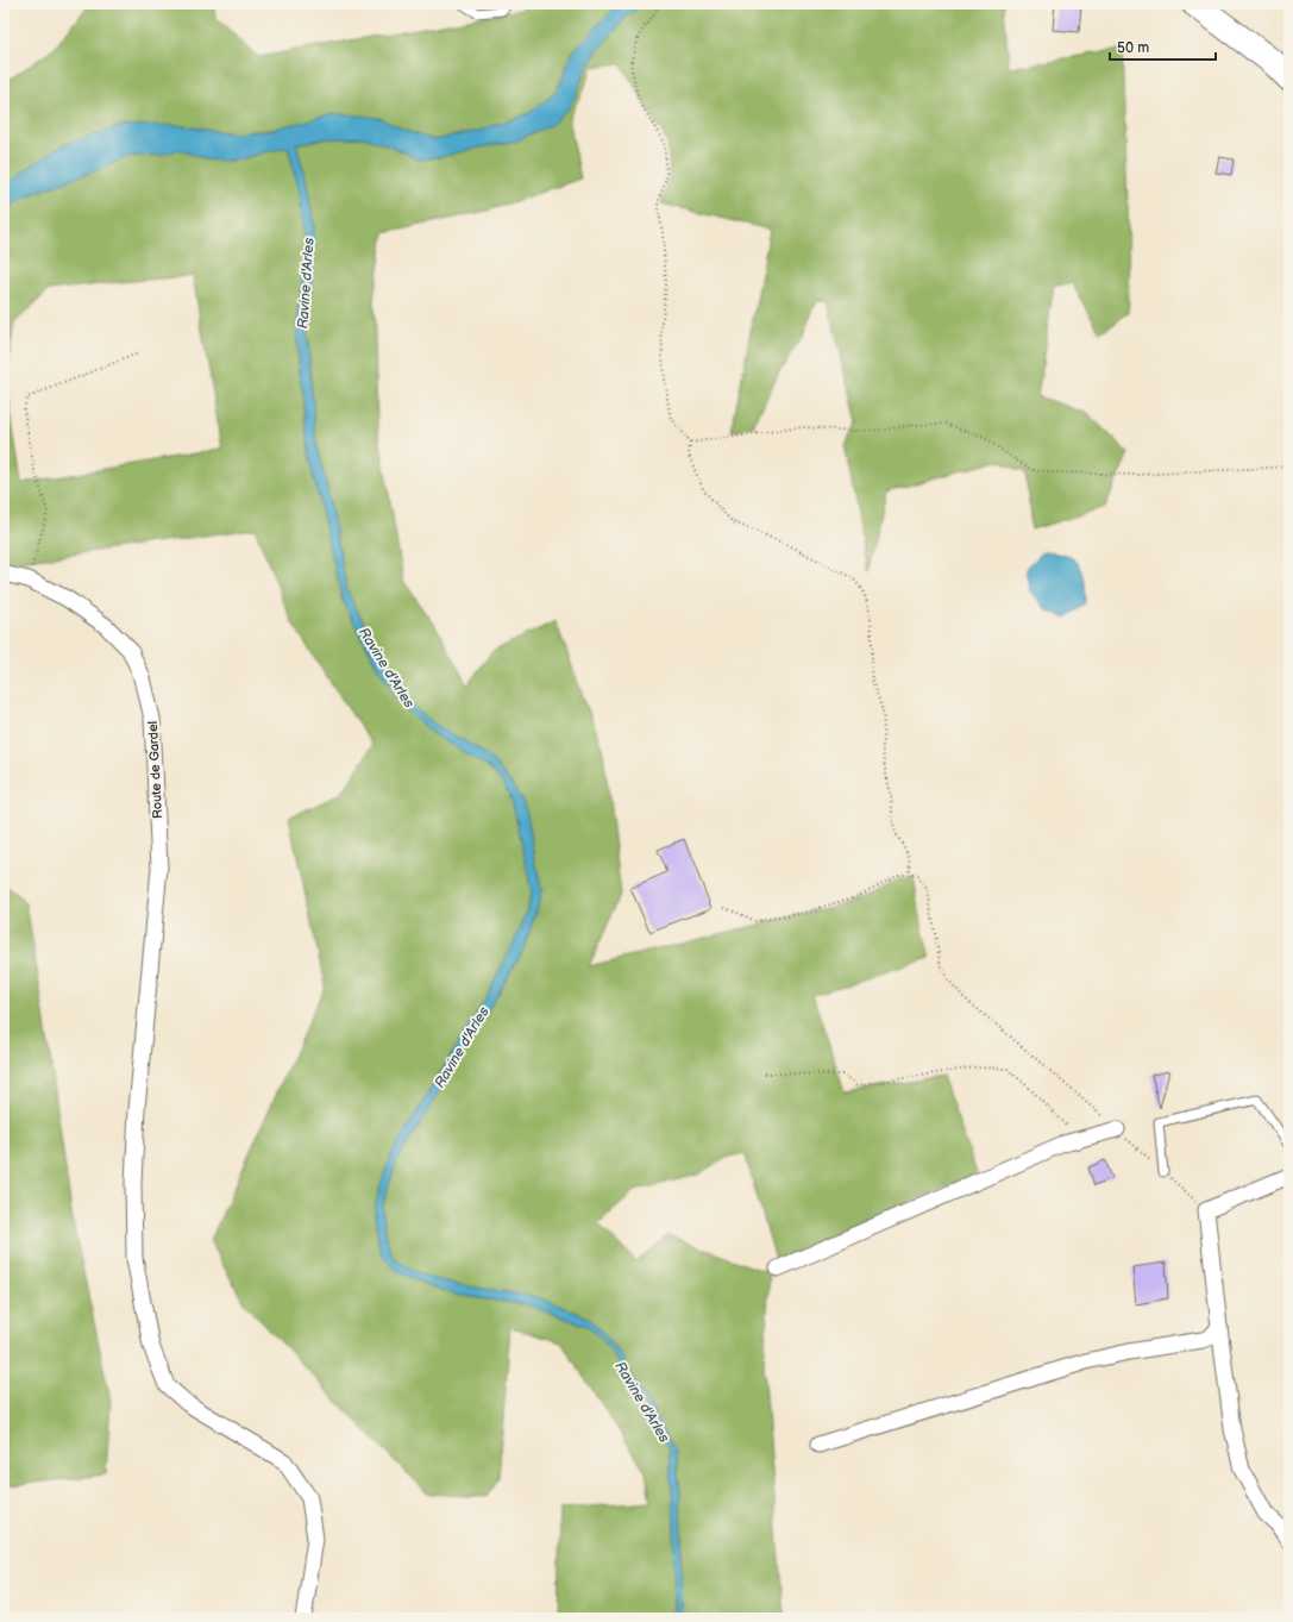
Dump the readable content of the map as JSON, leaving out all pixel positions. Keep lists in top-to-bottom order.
{
  "streets": {
    "street": ["Route de Gardel"]
  },
  "water": ["Ravine d'Arles"],
  "scale_bar": "50 m"
}
